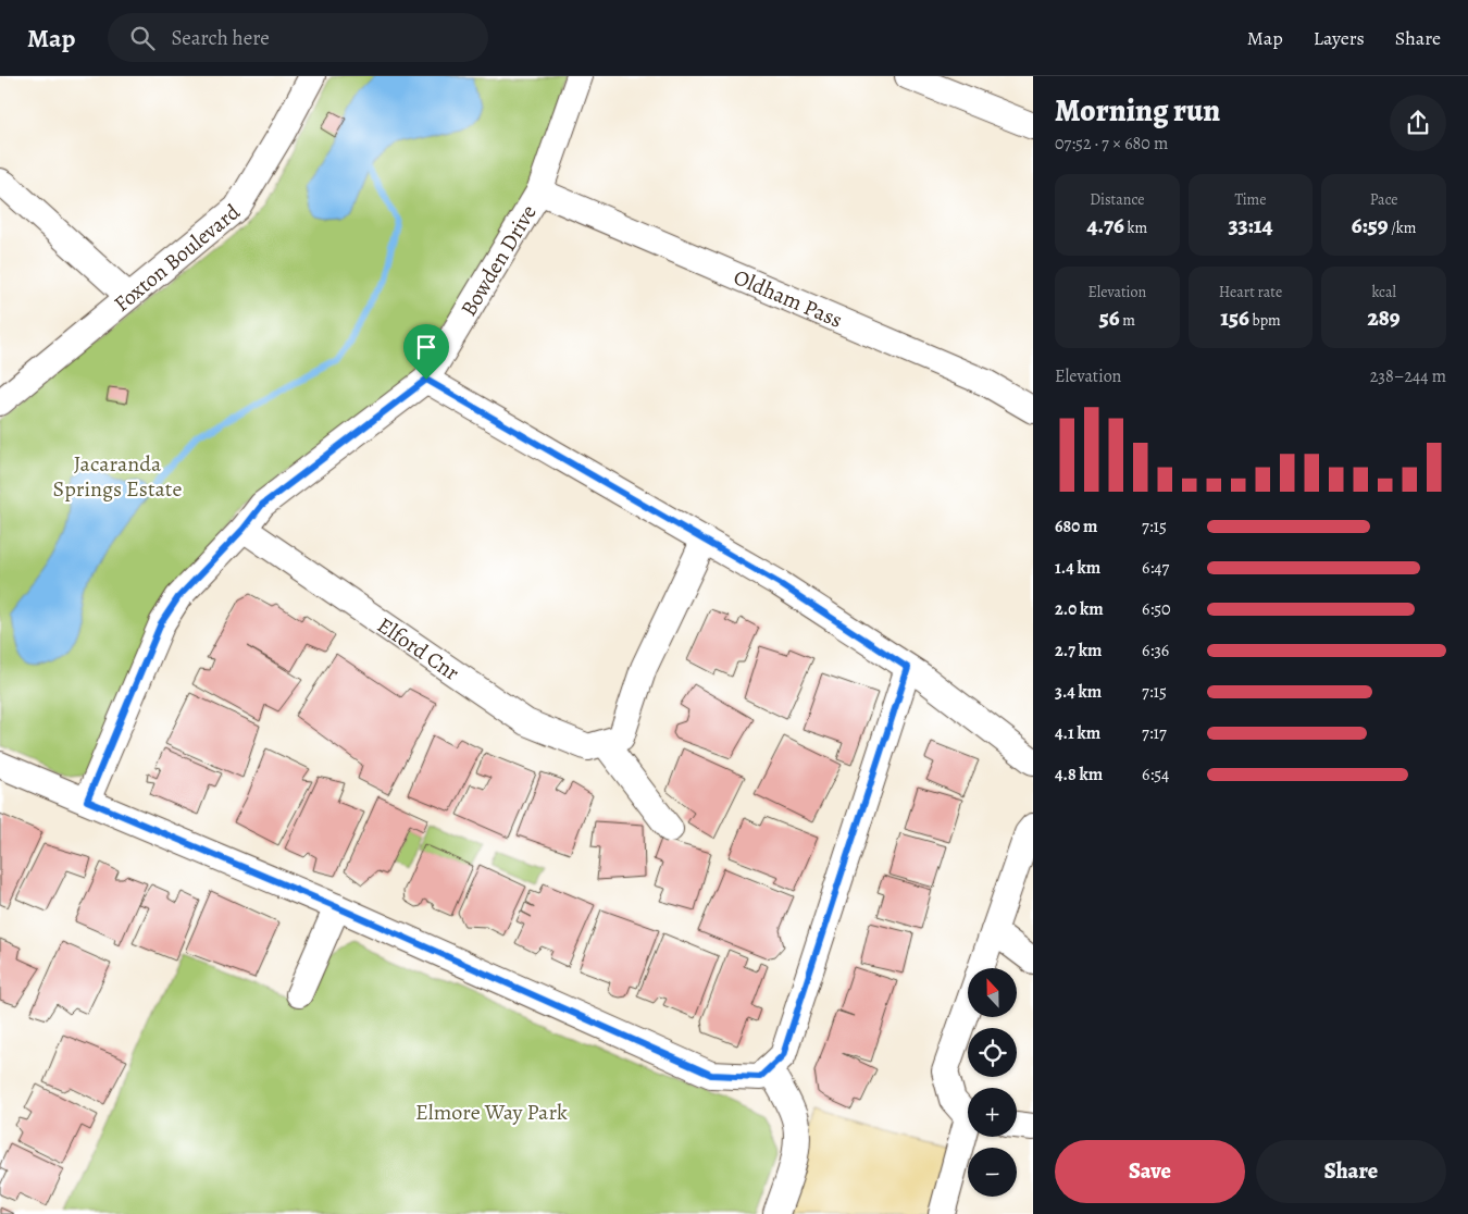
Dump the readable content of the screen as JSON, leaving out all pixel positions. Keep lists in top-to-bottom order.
{
  "streets": {
    "street": [
      "Foxton Boulevard",
      "Bowden Drive",
      "Oldham Pass",
      "Elford Cnr"
    ]
  },
  "crossings": [
    ["Bowden Drive", "Oldham Pass"],
    ["Bowden Drive", "Elford Cnr"]
  ],
  "parks": ["Jacaranda Springs Estate", "Elmore Way Park"],
  "north": "top",
  "page": {
    "header": "Map",
    "search": "Search here",
    "nav": ["Map", "Layers", "Share"],
    "heading": ["Morning run", "07:52 · 7 × 680 m"],
    "stats": [
      ["Distance", "4.76 km"],
      ["Time", "33:14"],
      ["Pace", "6:59 /km"],
      ["Elevation", "56 m"],
      ["Heart rate", "156 bpm"],
      ["kcal", "289"]
    ],
    "chart": ["Elevation", "238–244 m"],
    "list": [
      {
        "name": "680 m",
        "note": "7:15"
      },
      {
        "name": "1.4 km",
        "note": "6:47"
      },
      {
        "name": "2.0 km",
        "note": "6:50"
      },
      {
        "name": "2.7 km",
        "note": "6:36"
      },
      {
        "name": "3.4 km",
        "note": "7:15"
      },
      {
        "name": "4.1 km",
        "note": "7:17"
      },
      {
        "name": "4.8 km",
        "note": "6:54"
      }
    ],
    "map_buttons": ["+", "−"],
    "buttons": ["Save", "Share"]
  }
}
